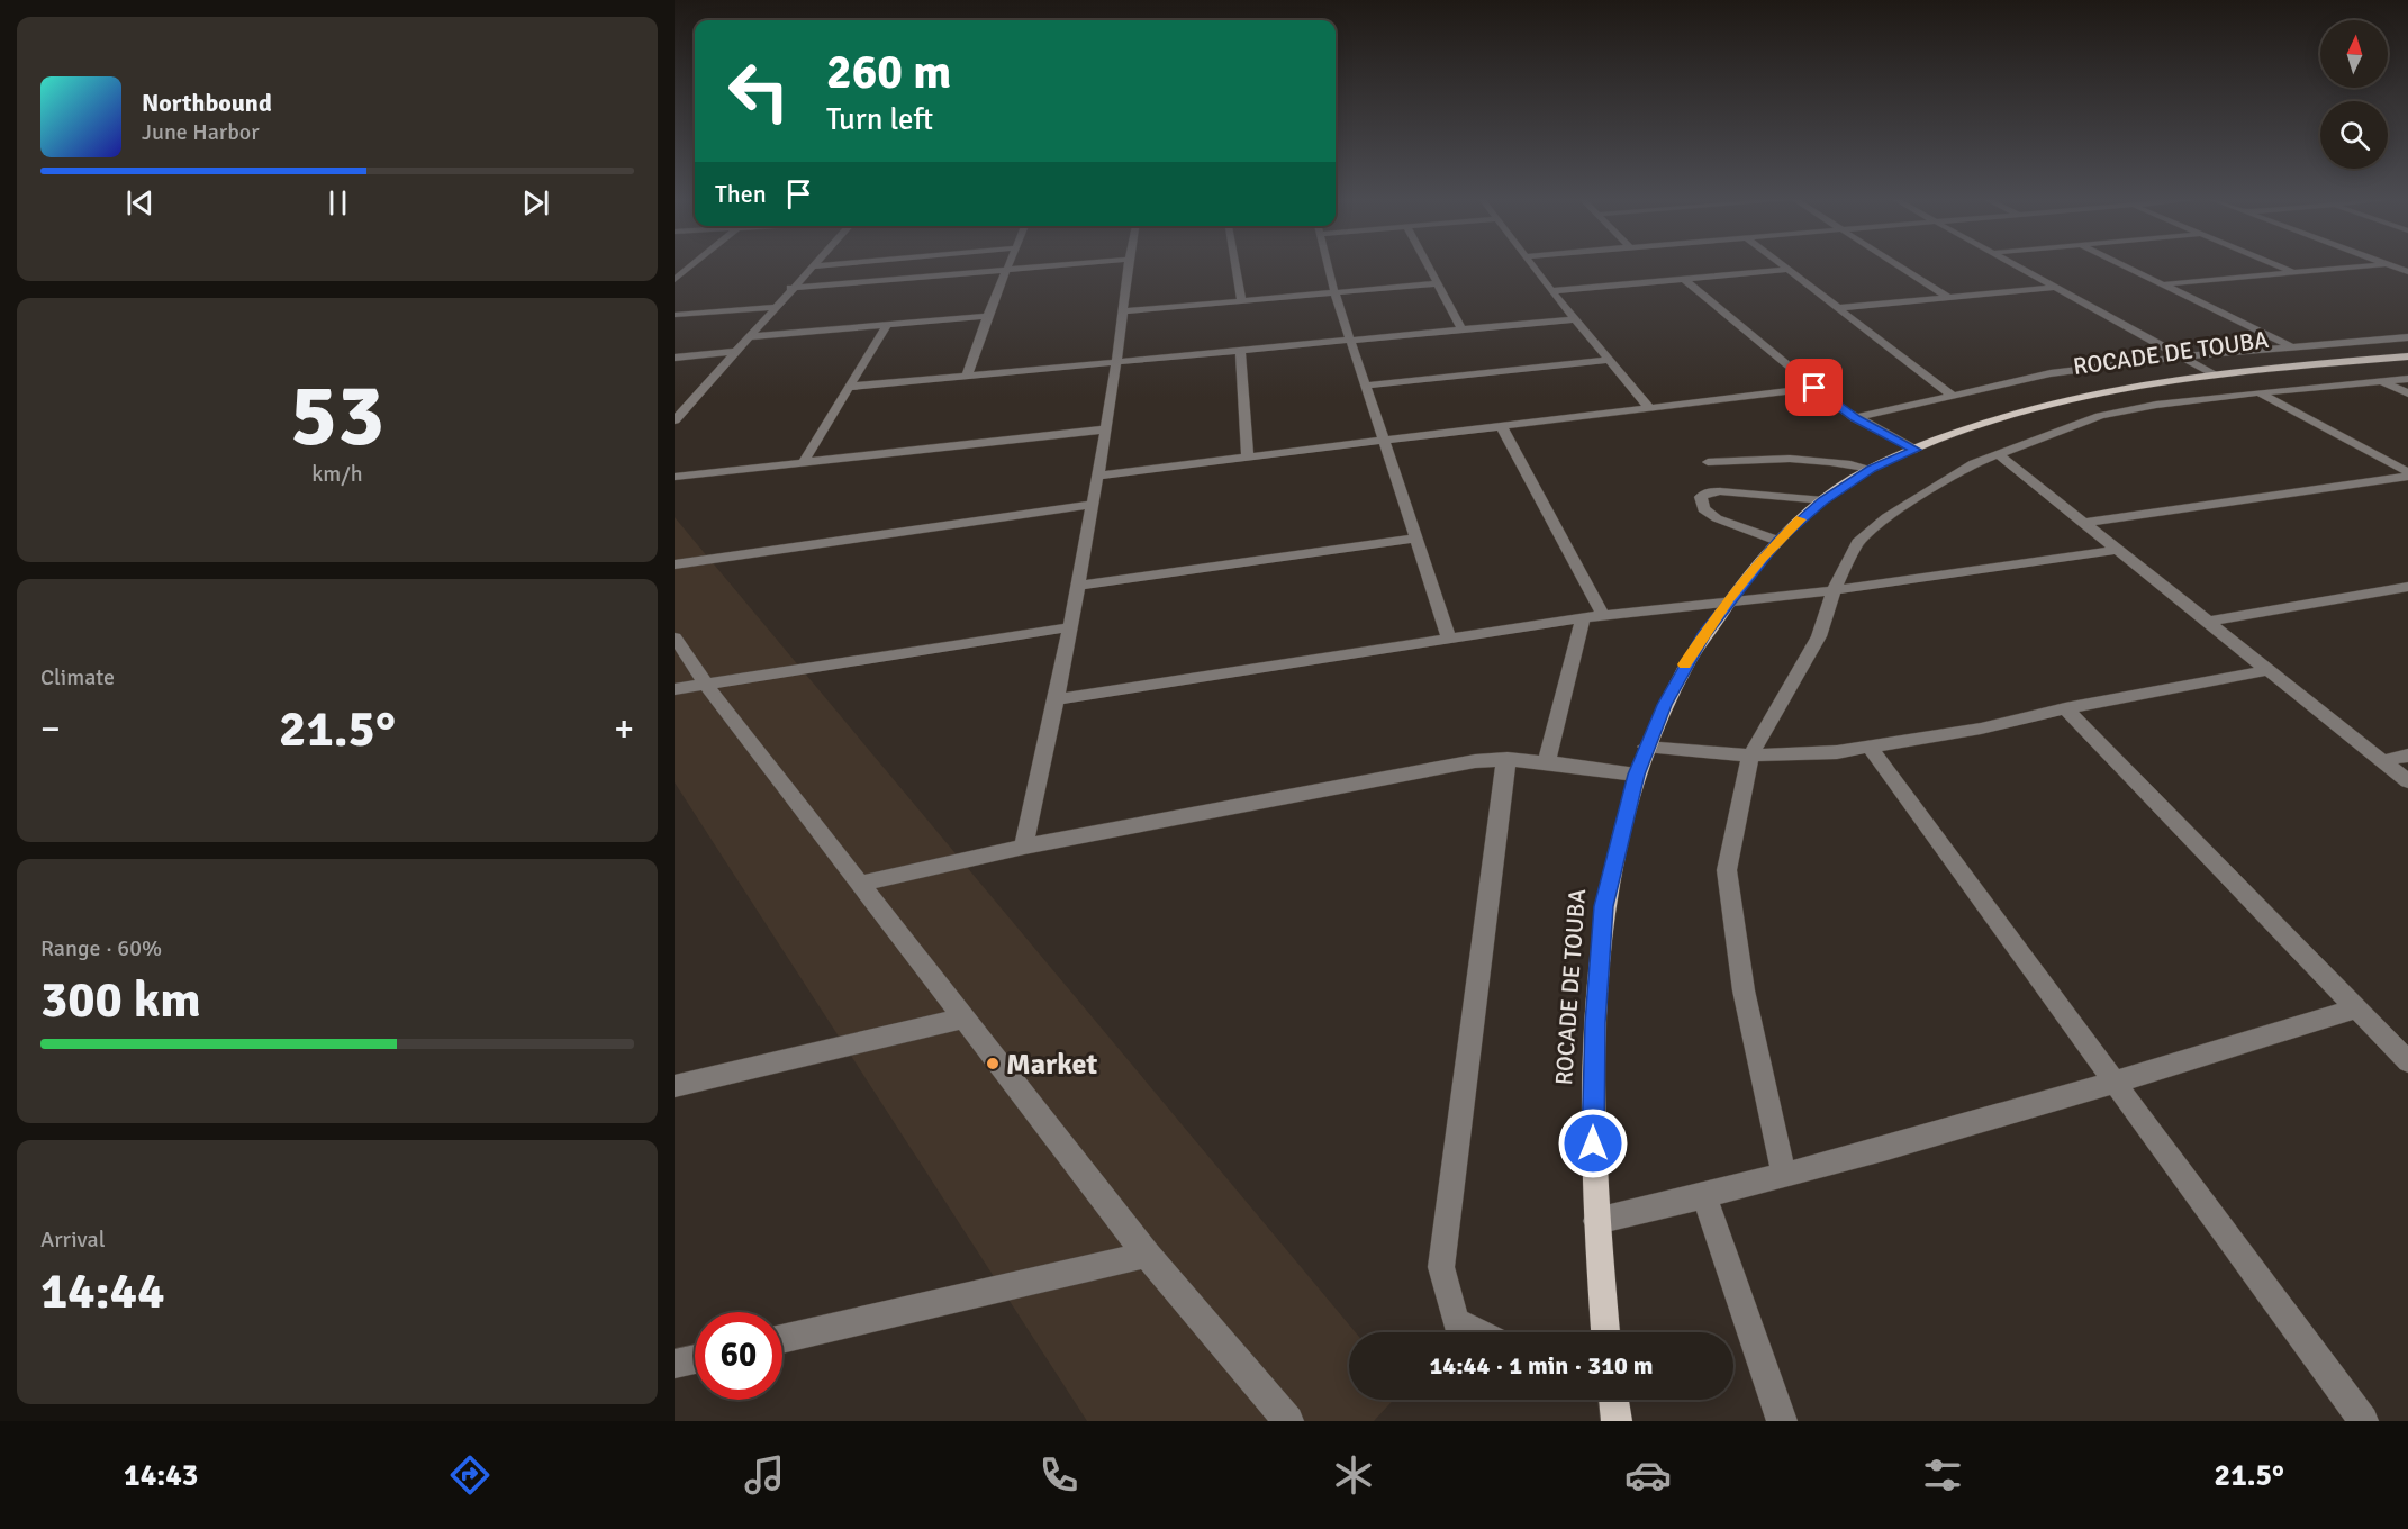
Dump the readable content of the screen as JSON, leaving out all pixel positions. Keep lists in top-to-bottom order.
{
  "streets": {
    "main road": ["ROCADE DE TOUBA"]
  },
  "places": ["Market"],
  "north": "top",
  "page": {
    "turn": ["260 m", "Turn left"],
    "song": ["Northbound", "June Harbor"],
    "then": "Then",
    "tile": [
      ["53", "km/h"],
      "Climate",
      ["Range · 60%", "300 km"],
      ["Arrival", "14:44"]
    ],
    "heat": ["−", "21.5°", "+"],
    "limit": "60",
    "trip": "14:44 · 1 min · 310 m",
    "tabs": ["14:43", "21.5°"]
  }
}
